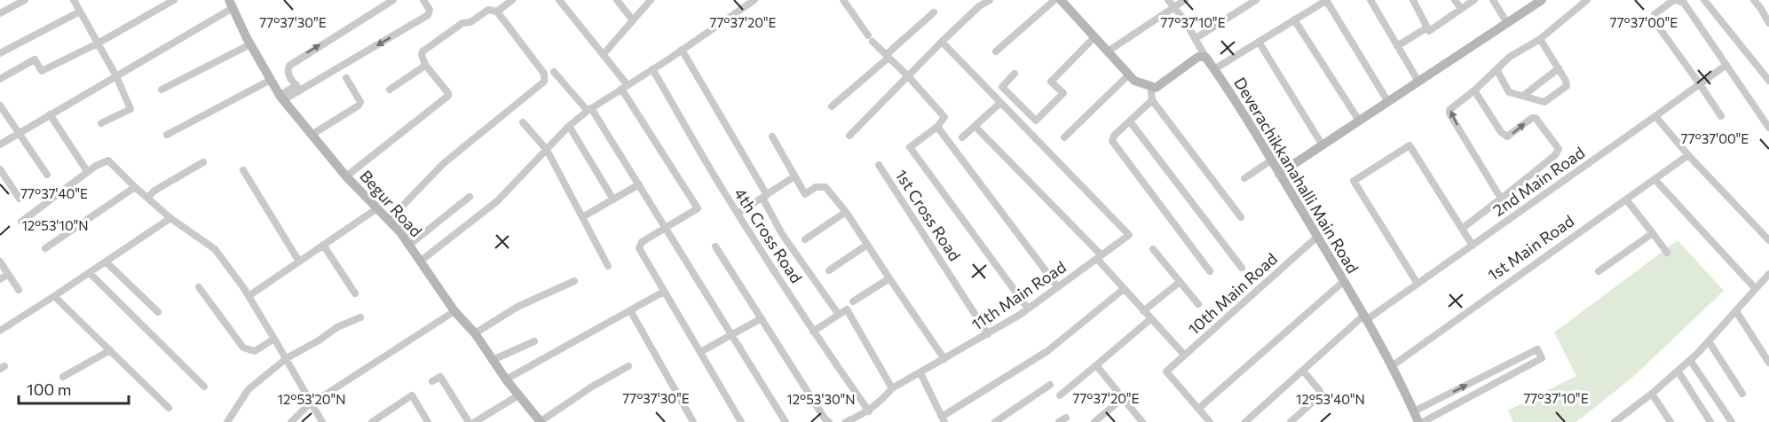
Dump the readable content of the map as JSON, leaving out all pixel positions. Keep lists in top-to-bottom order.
{
  "streets": {
    "street": [
      "Deverachikkanahalli Main Road",
      "2nd Main Road",
      "Begur Road",
      "1st Cross Road",
      "4th Cross Road",
      "1st Main Road",
      "10th Main Road",
      "11th Main Road"
    ]
  },
  "crossings": [
    ["Deverachikkanahalli Main Road", "2nd Main Road"],
    ["Deverachikkanahalli Main Road", "1st Main Road"],
    ["Deverachikkanahalli Main Road", "10th Main Road"],
    ["1st Cross Road", "11th Main Road"],
    ["4th Cross Road", "11th Main Road"]
  ],
  "scale_bar": "100 m",
  "coordinates": [
    "77°37'30\"E",
    "77°37'20\"E",
    "77°37'10\"E",
    "77°37'00\"E",
    "77°37'40\"E",
    "12°53'10\"N",
    "12°53'20\"N",
    "12°53'30\"N",
    "12°53'40\"N"
  ]
}
